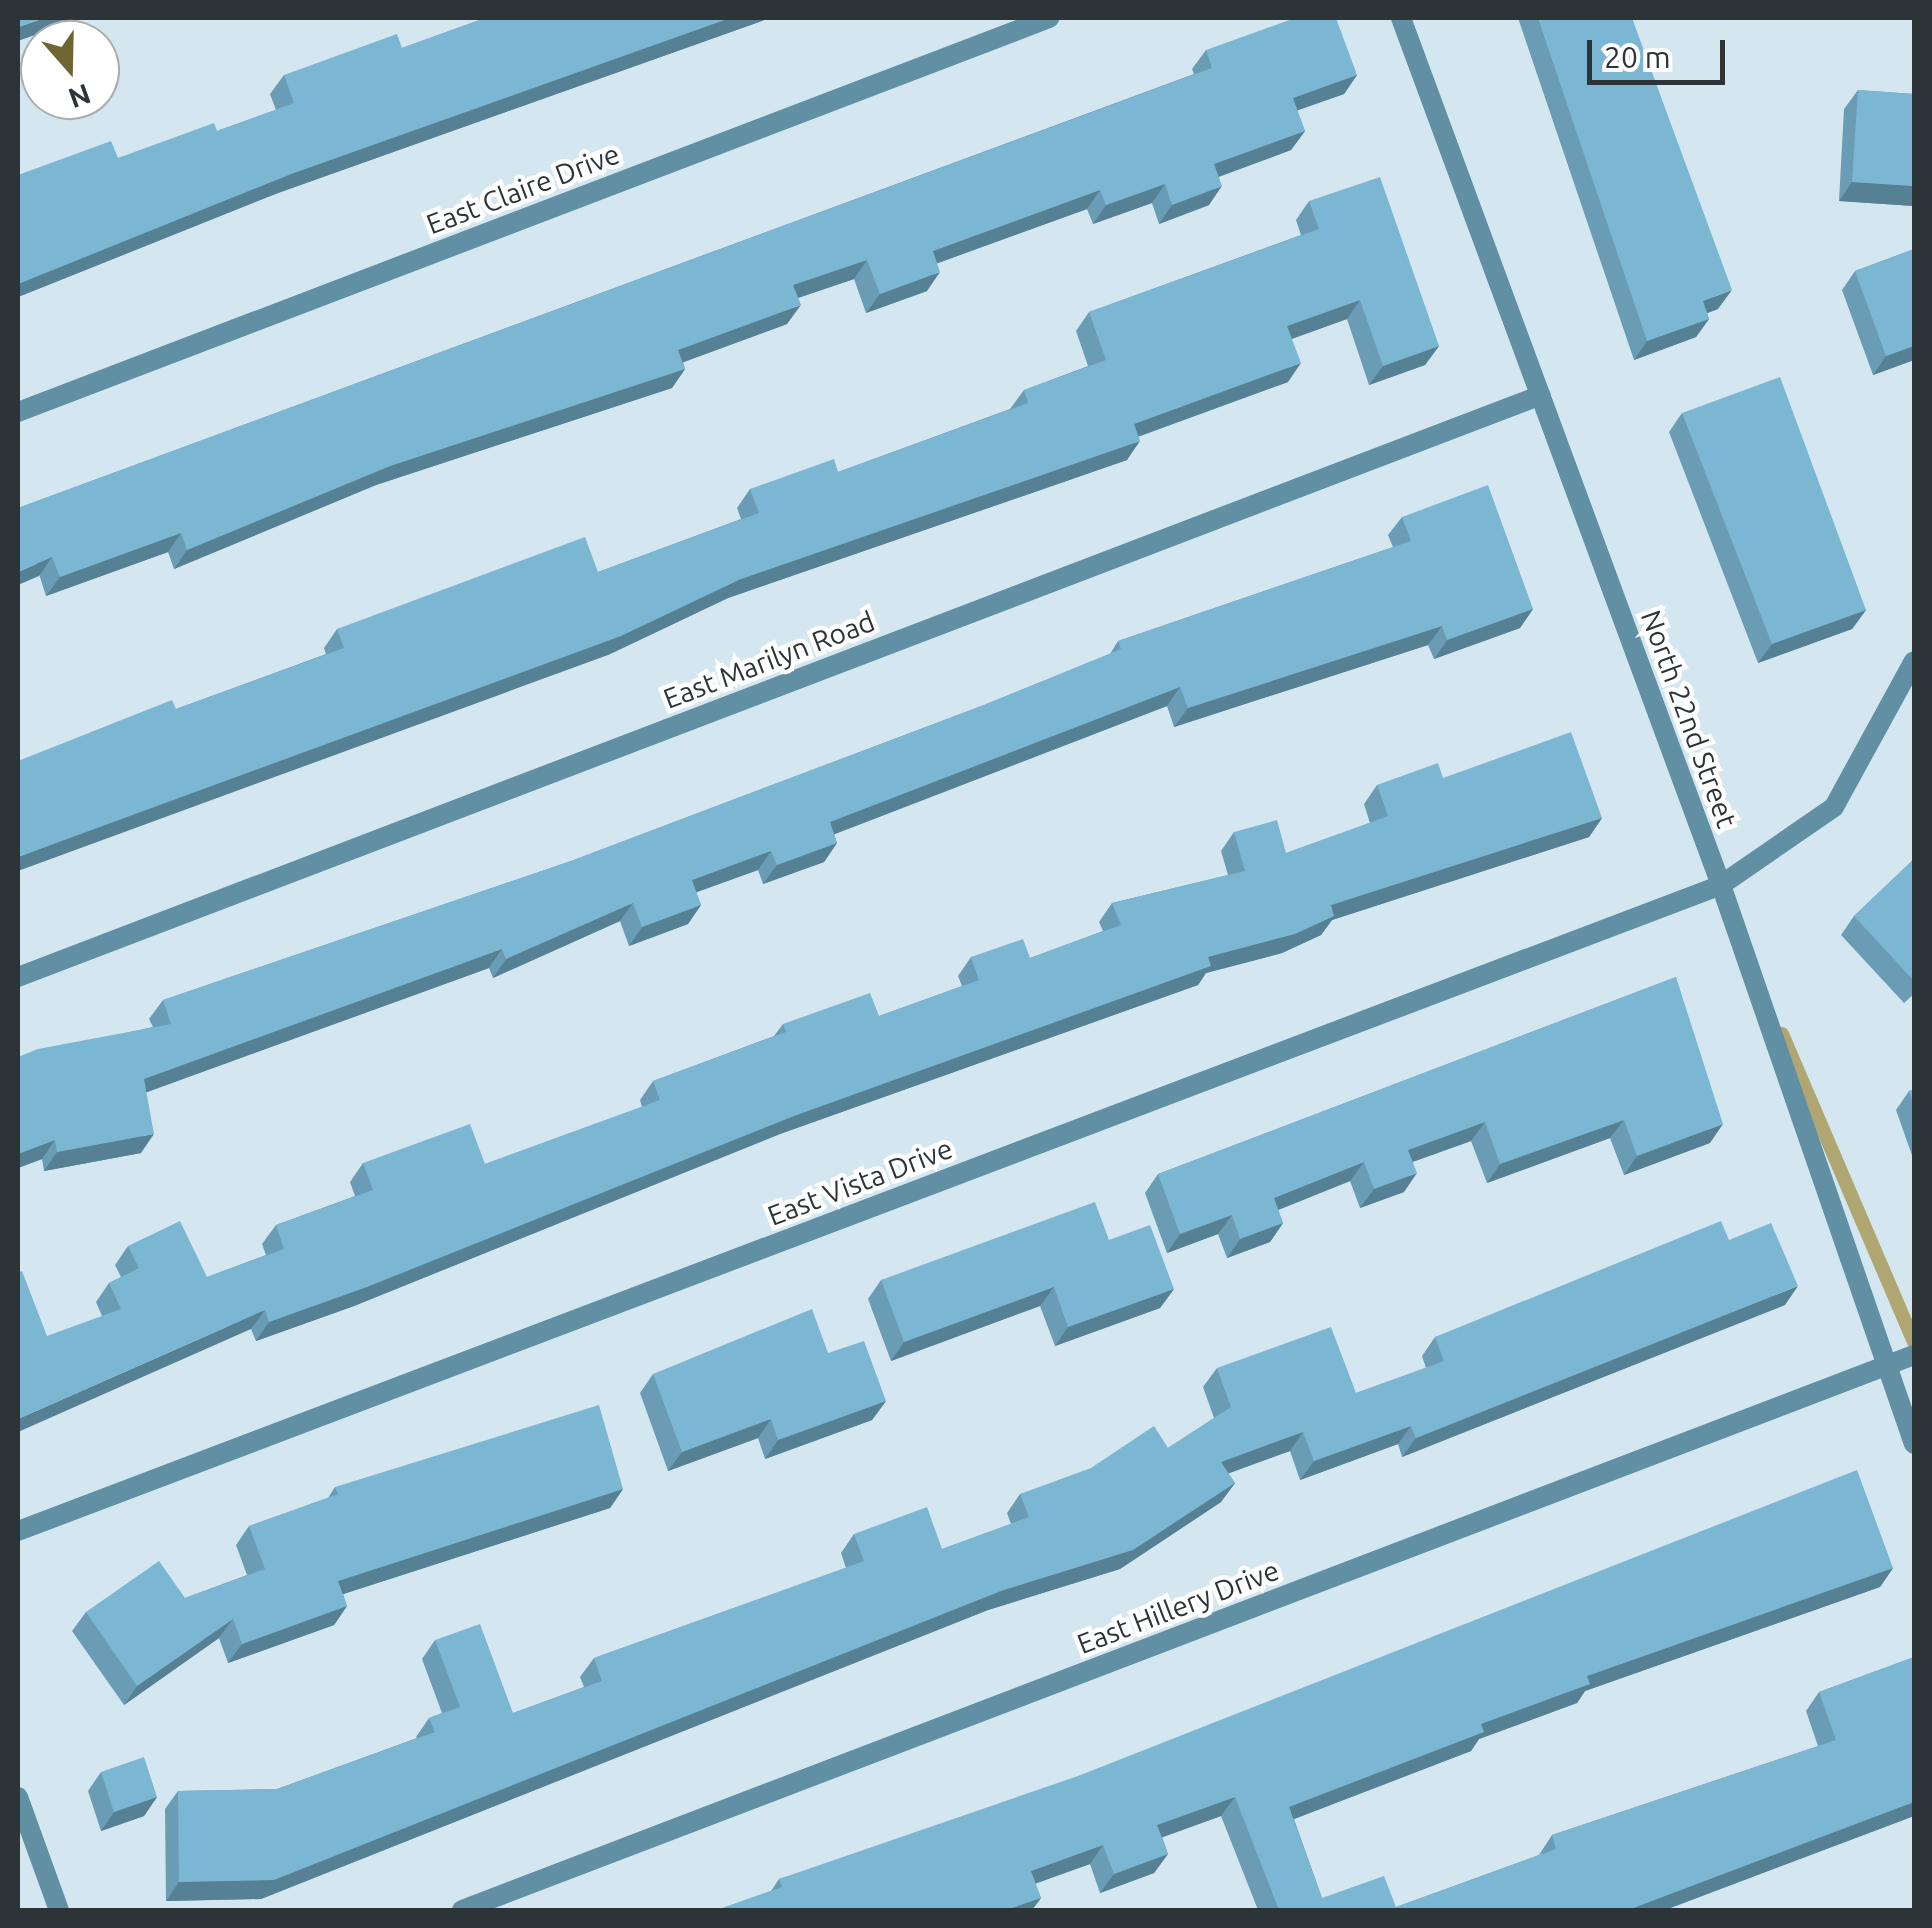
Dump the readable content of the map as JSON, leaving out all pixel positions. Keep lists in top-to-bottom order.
{
  "streets": {
    "street": [
      "East Claire Drive",
      "East Marilyn Road",
      "North 22nd Street",
      "East Vista Drive",
      "East Hillery Drive"
    ]
  },
  "crossings": [
    ["East Marilyn Road", "North 22nd Street"],
    ["North 22nd Street", "East Vista Drive"],
    ["North 22nd Street", "East Hillery Drive"]
  ],
  "scale_bar": "20 m",
  "north": "bottom"
}
